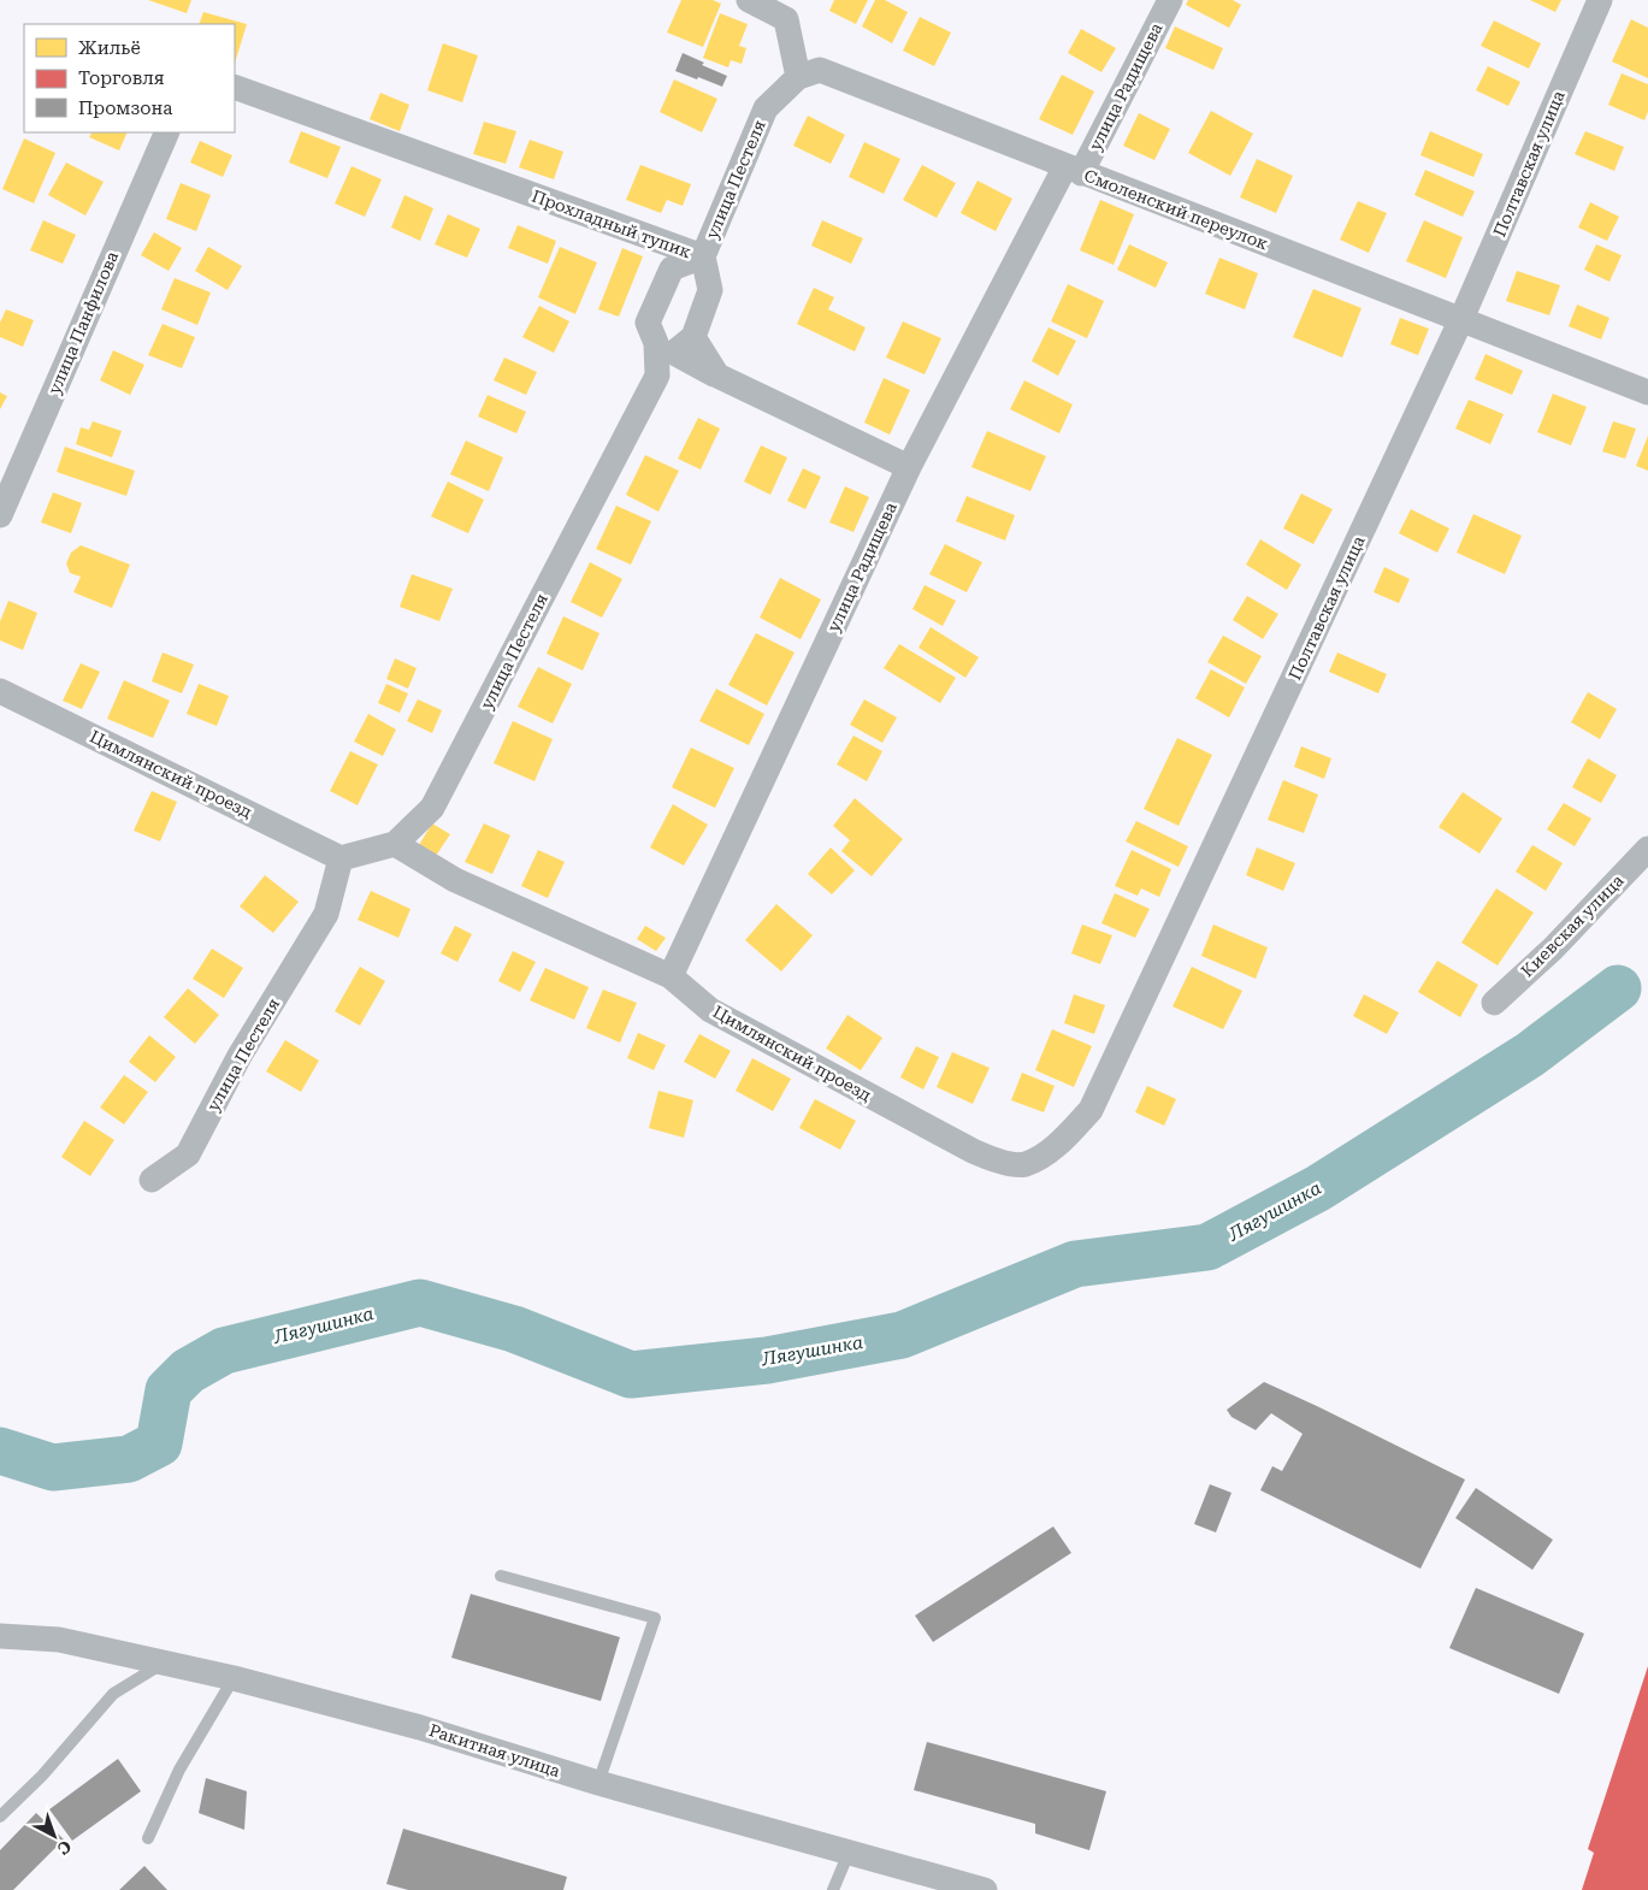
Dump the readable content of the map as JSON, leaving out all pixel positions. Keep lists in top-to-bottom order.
{
  "streets": {
    "street": [
      "улица Радищева",
      "Полтавская улица",
      "улица Пестеля",
      "Смоленский переулок",
      "Прохладный тупик",
      "улица Панфилова",
      "Цимлянский проезд",
      "Киевская улица",
      "Ракитная улица"
    ]
  },
  "crossings": [
    ["улица Радищева", "Смоленский переулок"],
    ["улица Радищева", "Цимлянский проезд"],
    ["Полтавская улица", "Смоленский переулок"],
    ["Полтавская улица", "Цимлянский проезд"],
    ["улица Пестеля", "Смоленский переулок"],
    ["улица Пестеля", "Прохладный тупик"],
    ["улица Пестеля", "Цимлянский проезд"]
  ],
  "water": ["Лягушинка"],
  "legend": ["Жильё", "Торговля", "Промзона"],
  "north": "bottom right"
}
